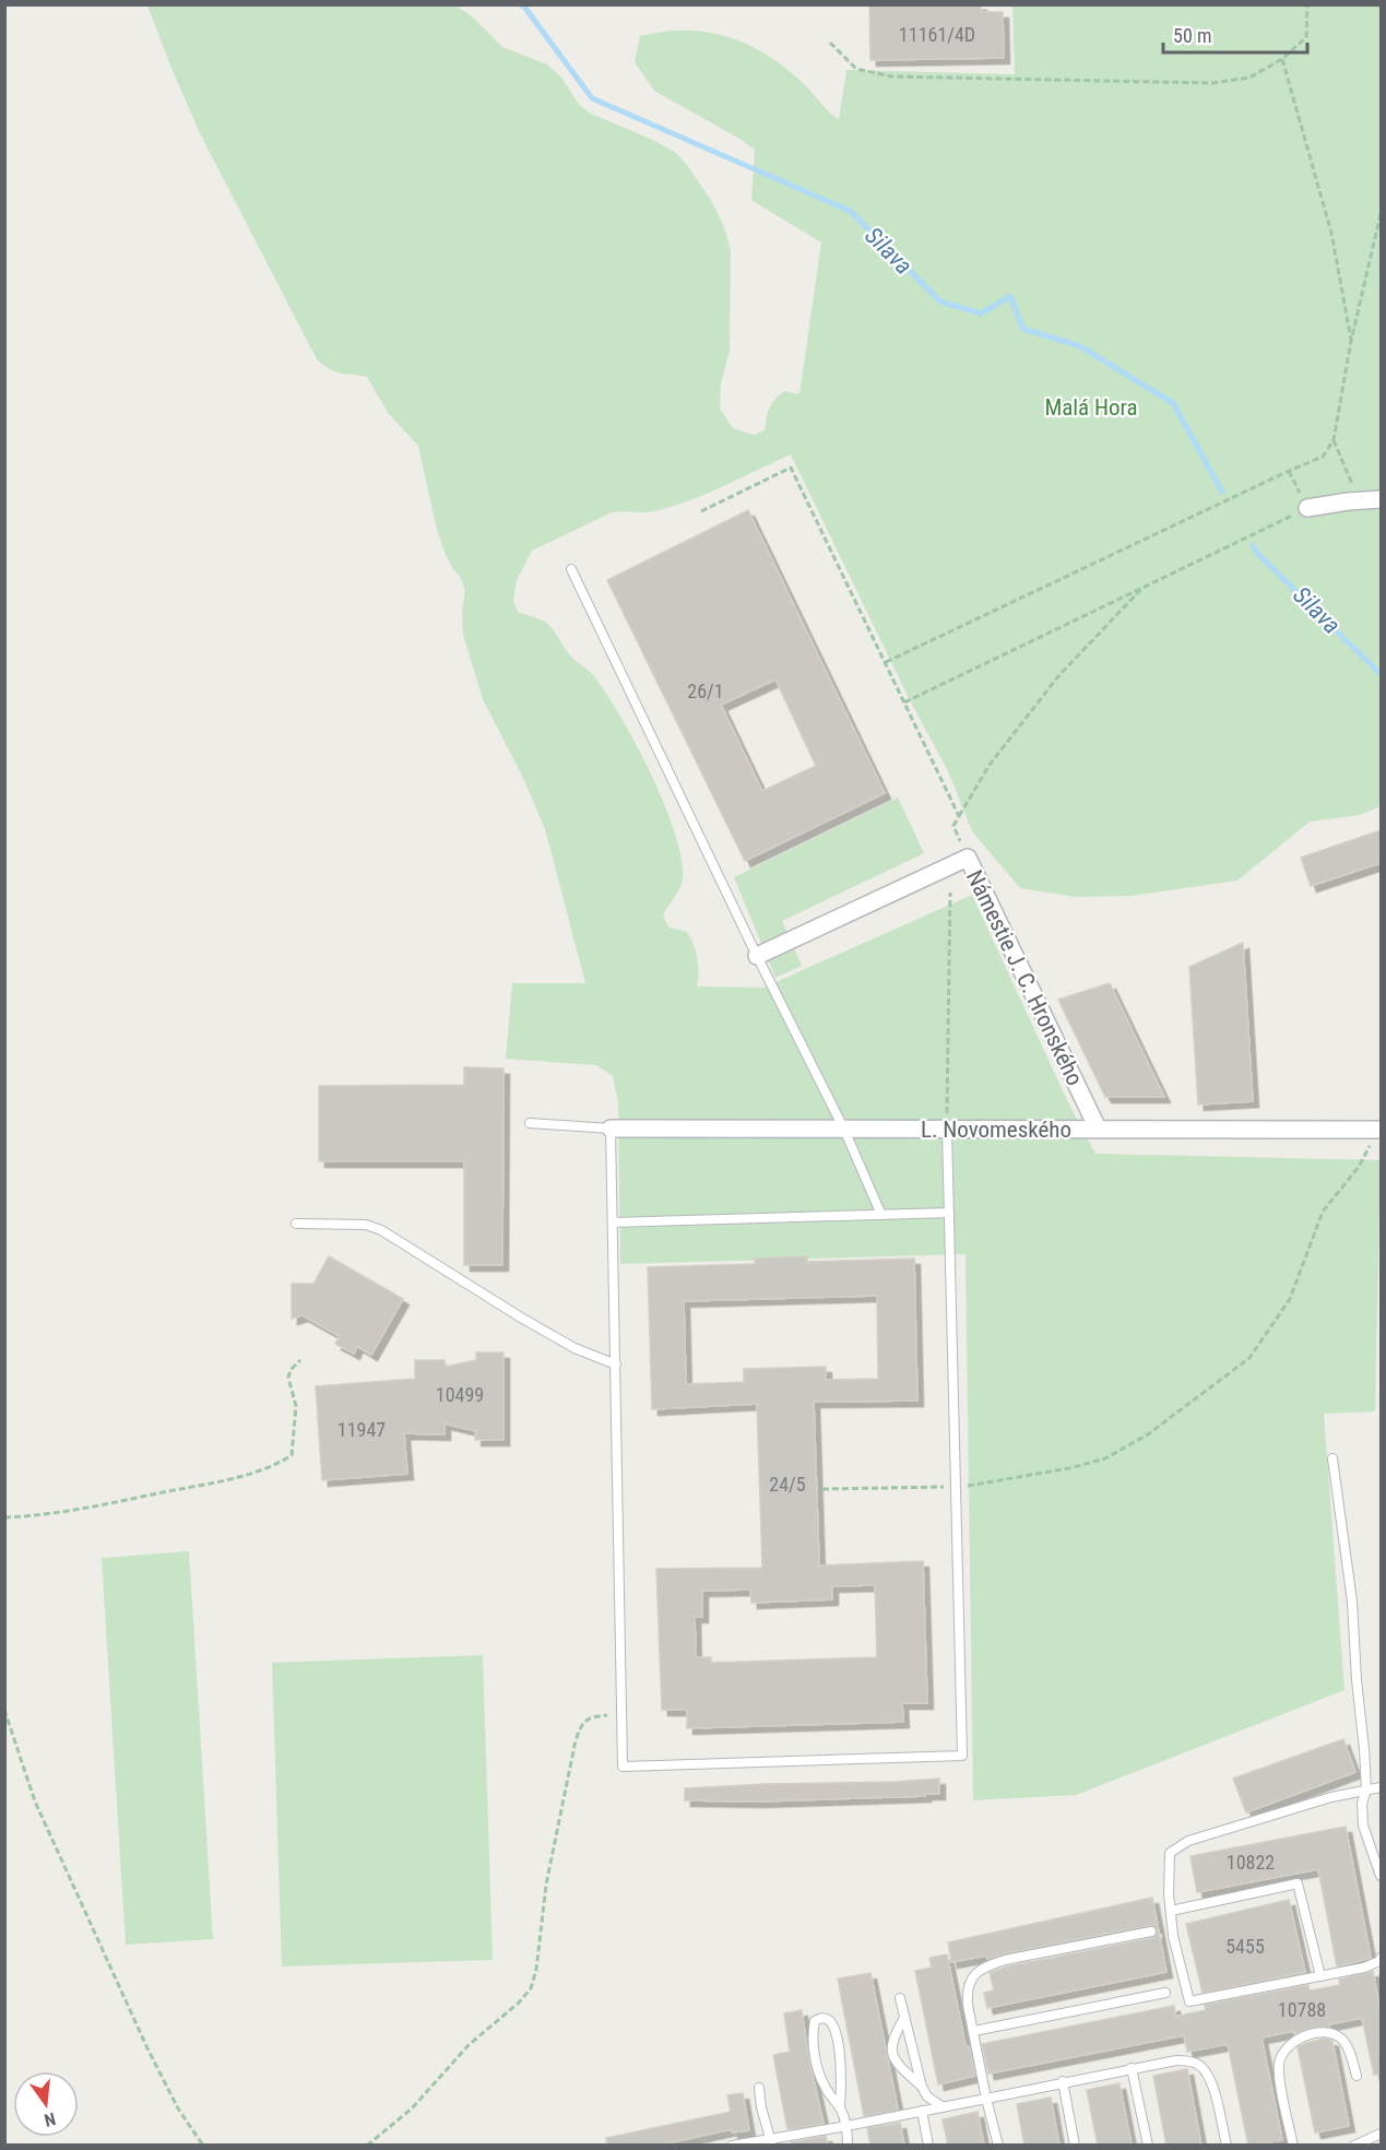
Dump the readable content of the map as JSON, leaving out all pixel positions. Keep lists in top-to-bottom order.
{
  "streets": {
    "street": ["Námestie J. C. Hronského", "L. Novomeského"]
  },
  "crossings": [
    ["Námestie J. C. Hronského", "L. Novomeského"]
  ],
  "water": ["Silava"],
  "parks": ["Malá Hora"],
  "house_numbers": [
    "11161/4D",
    "26/1",
    "10499",
    "11947",
    "24/5",
    "10822",
    "5455",
    "10788"
  ],
  "scale_bar": "50 m",
  "north": "bottom"
}
